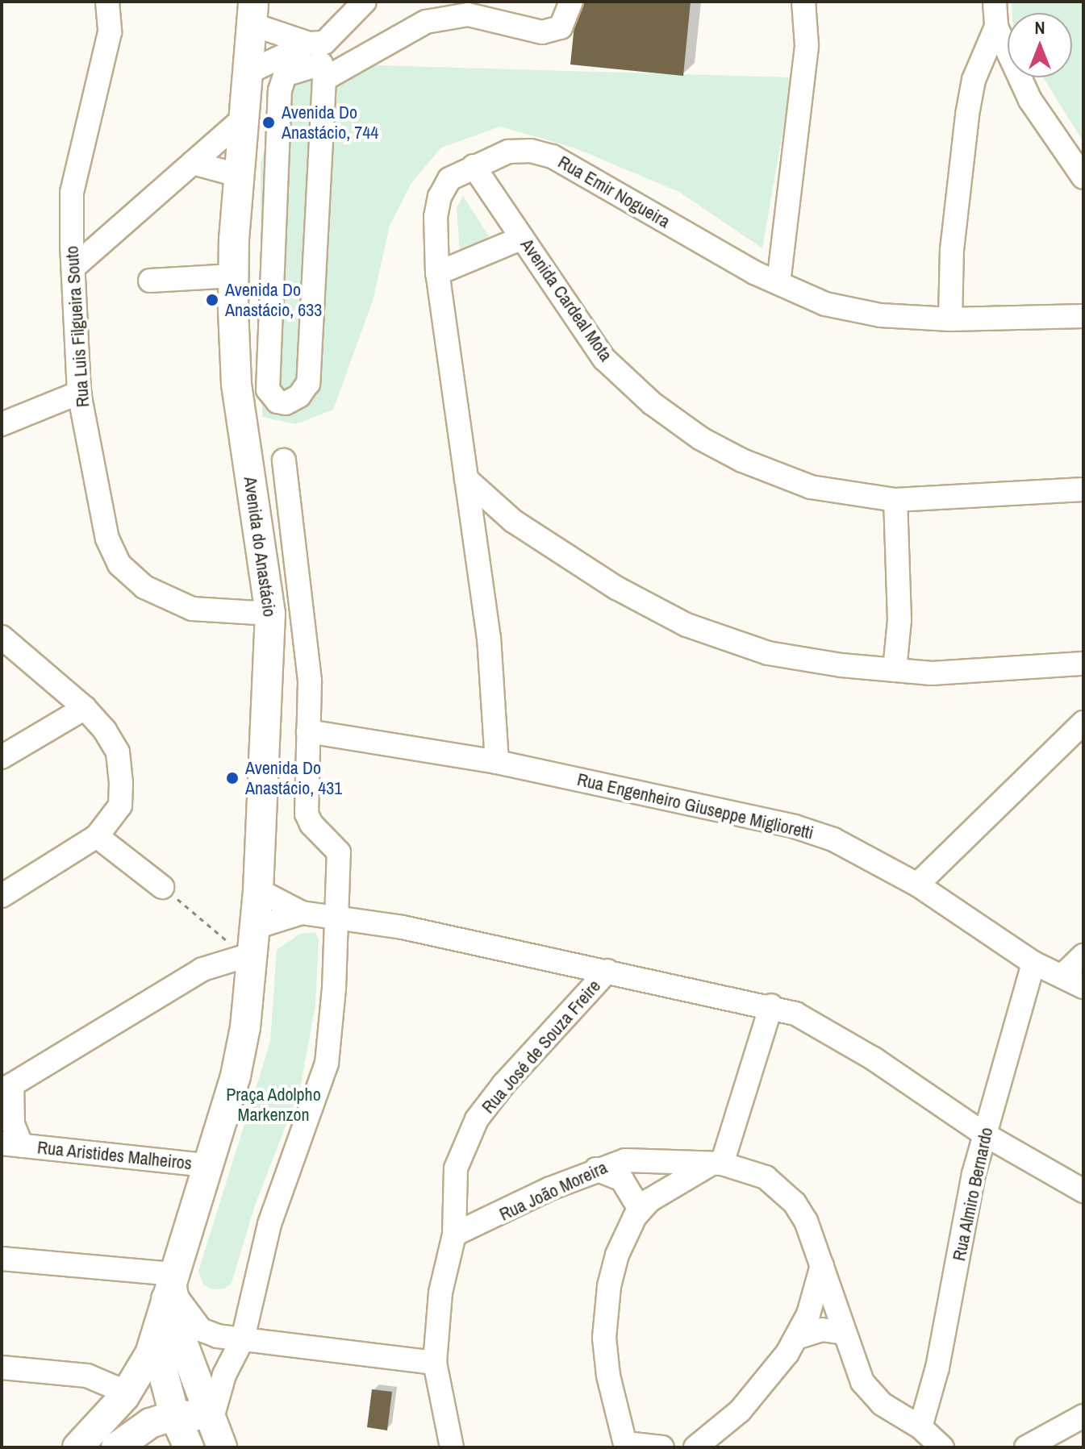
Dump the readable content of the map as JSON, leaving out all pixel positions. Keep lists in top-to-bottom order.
{
  "streets": {
    "main road": ["Avenida do Anastácio"],
    "street": [
      "Rua Emir Nogueira",
      "Avenida Cardeal Mota",
      "Rua Luis Filgueira Souto",
      "Rua Engenheiro Giuseppe Miglioretti",
      "Rua José de Souza Freire",
      "Rua Aristides Malheiros",
      "Rua João Moreira",
      "Rua Almiro Bernardo"
    ]
  },
  "crossings": [
    ["Rua Emir Nogueira", "Avenida Cardeal Mota"],
    ["Rua Emir Nogueira", "Rua Engenheiro Giuseppe Miglioretti"],
    ["Rua Luis Filgueira Souto", "Avenida do Anastácio"],
    ["Avenida do Anastácio", "Rua Engenheiro Giuseppe Miglioretti"],
    ["Avenida do Anastácio", "Rua Aristides Malheiros"],
    ["Rua Engenheiro Giuseppe Miglioretti", "Rua Almiro Bernardo"],
    ["Rua José de Souza Freire", "Rua João Moreira"],
    ["Rua João Moreira", "Rua Almiro Bernardo"]
  ],
  "parks": ["Praça Adolpho Markenzon"],
  "places": ["Avenida Do Anastácio, 744", "Avenida Do Anastácio, 633", "Avenida Do Anastácio, 431"],
  "north": "top"
}
